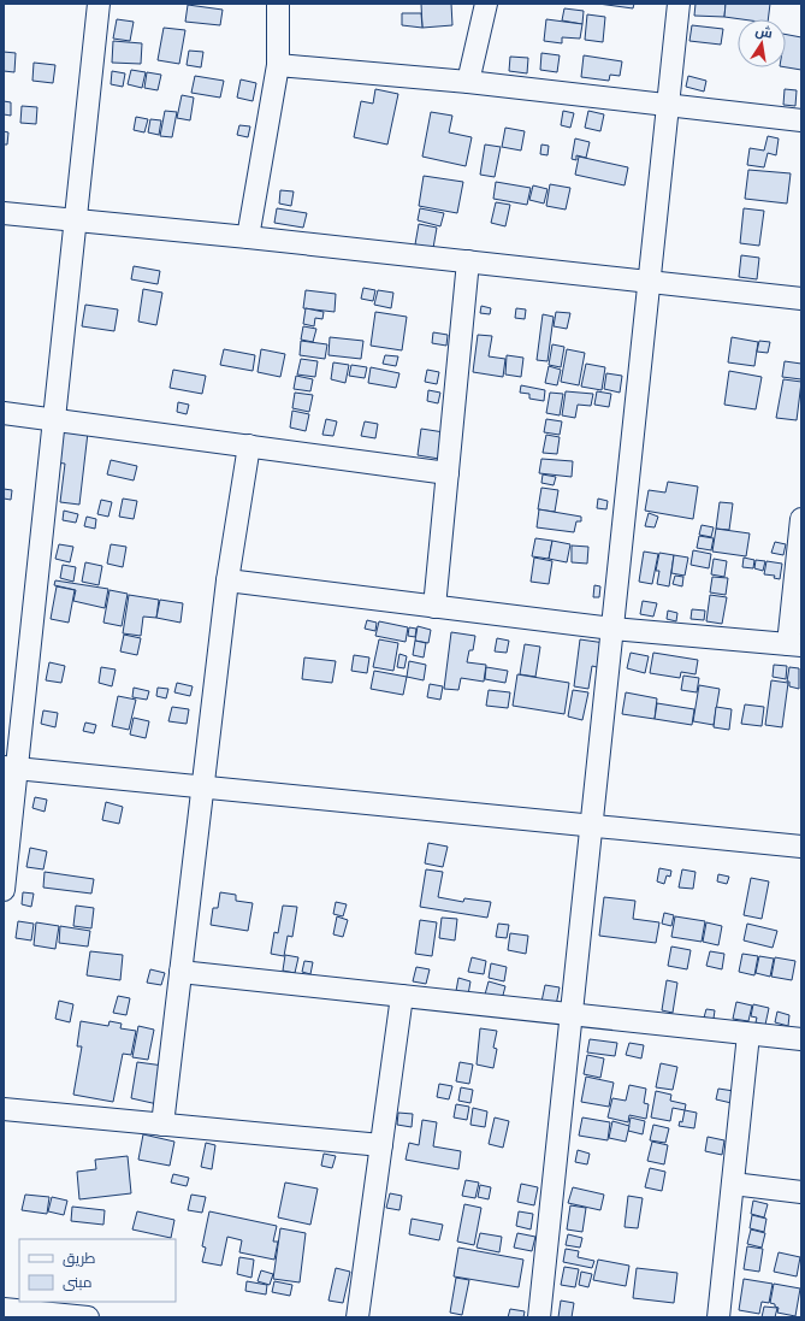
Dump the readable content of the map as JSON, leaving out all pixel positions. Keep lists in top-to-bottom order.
{
  "legend": ["طريق", "مبنى"],
  "north": "top"
}
